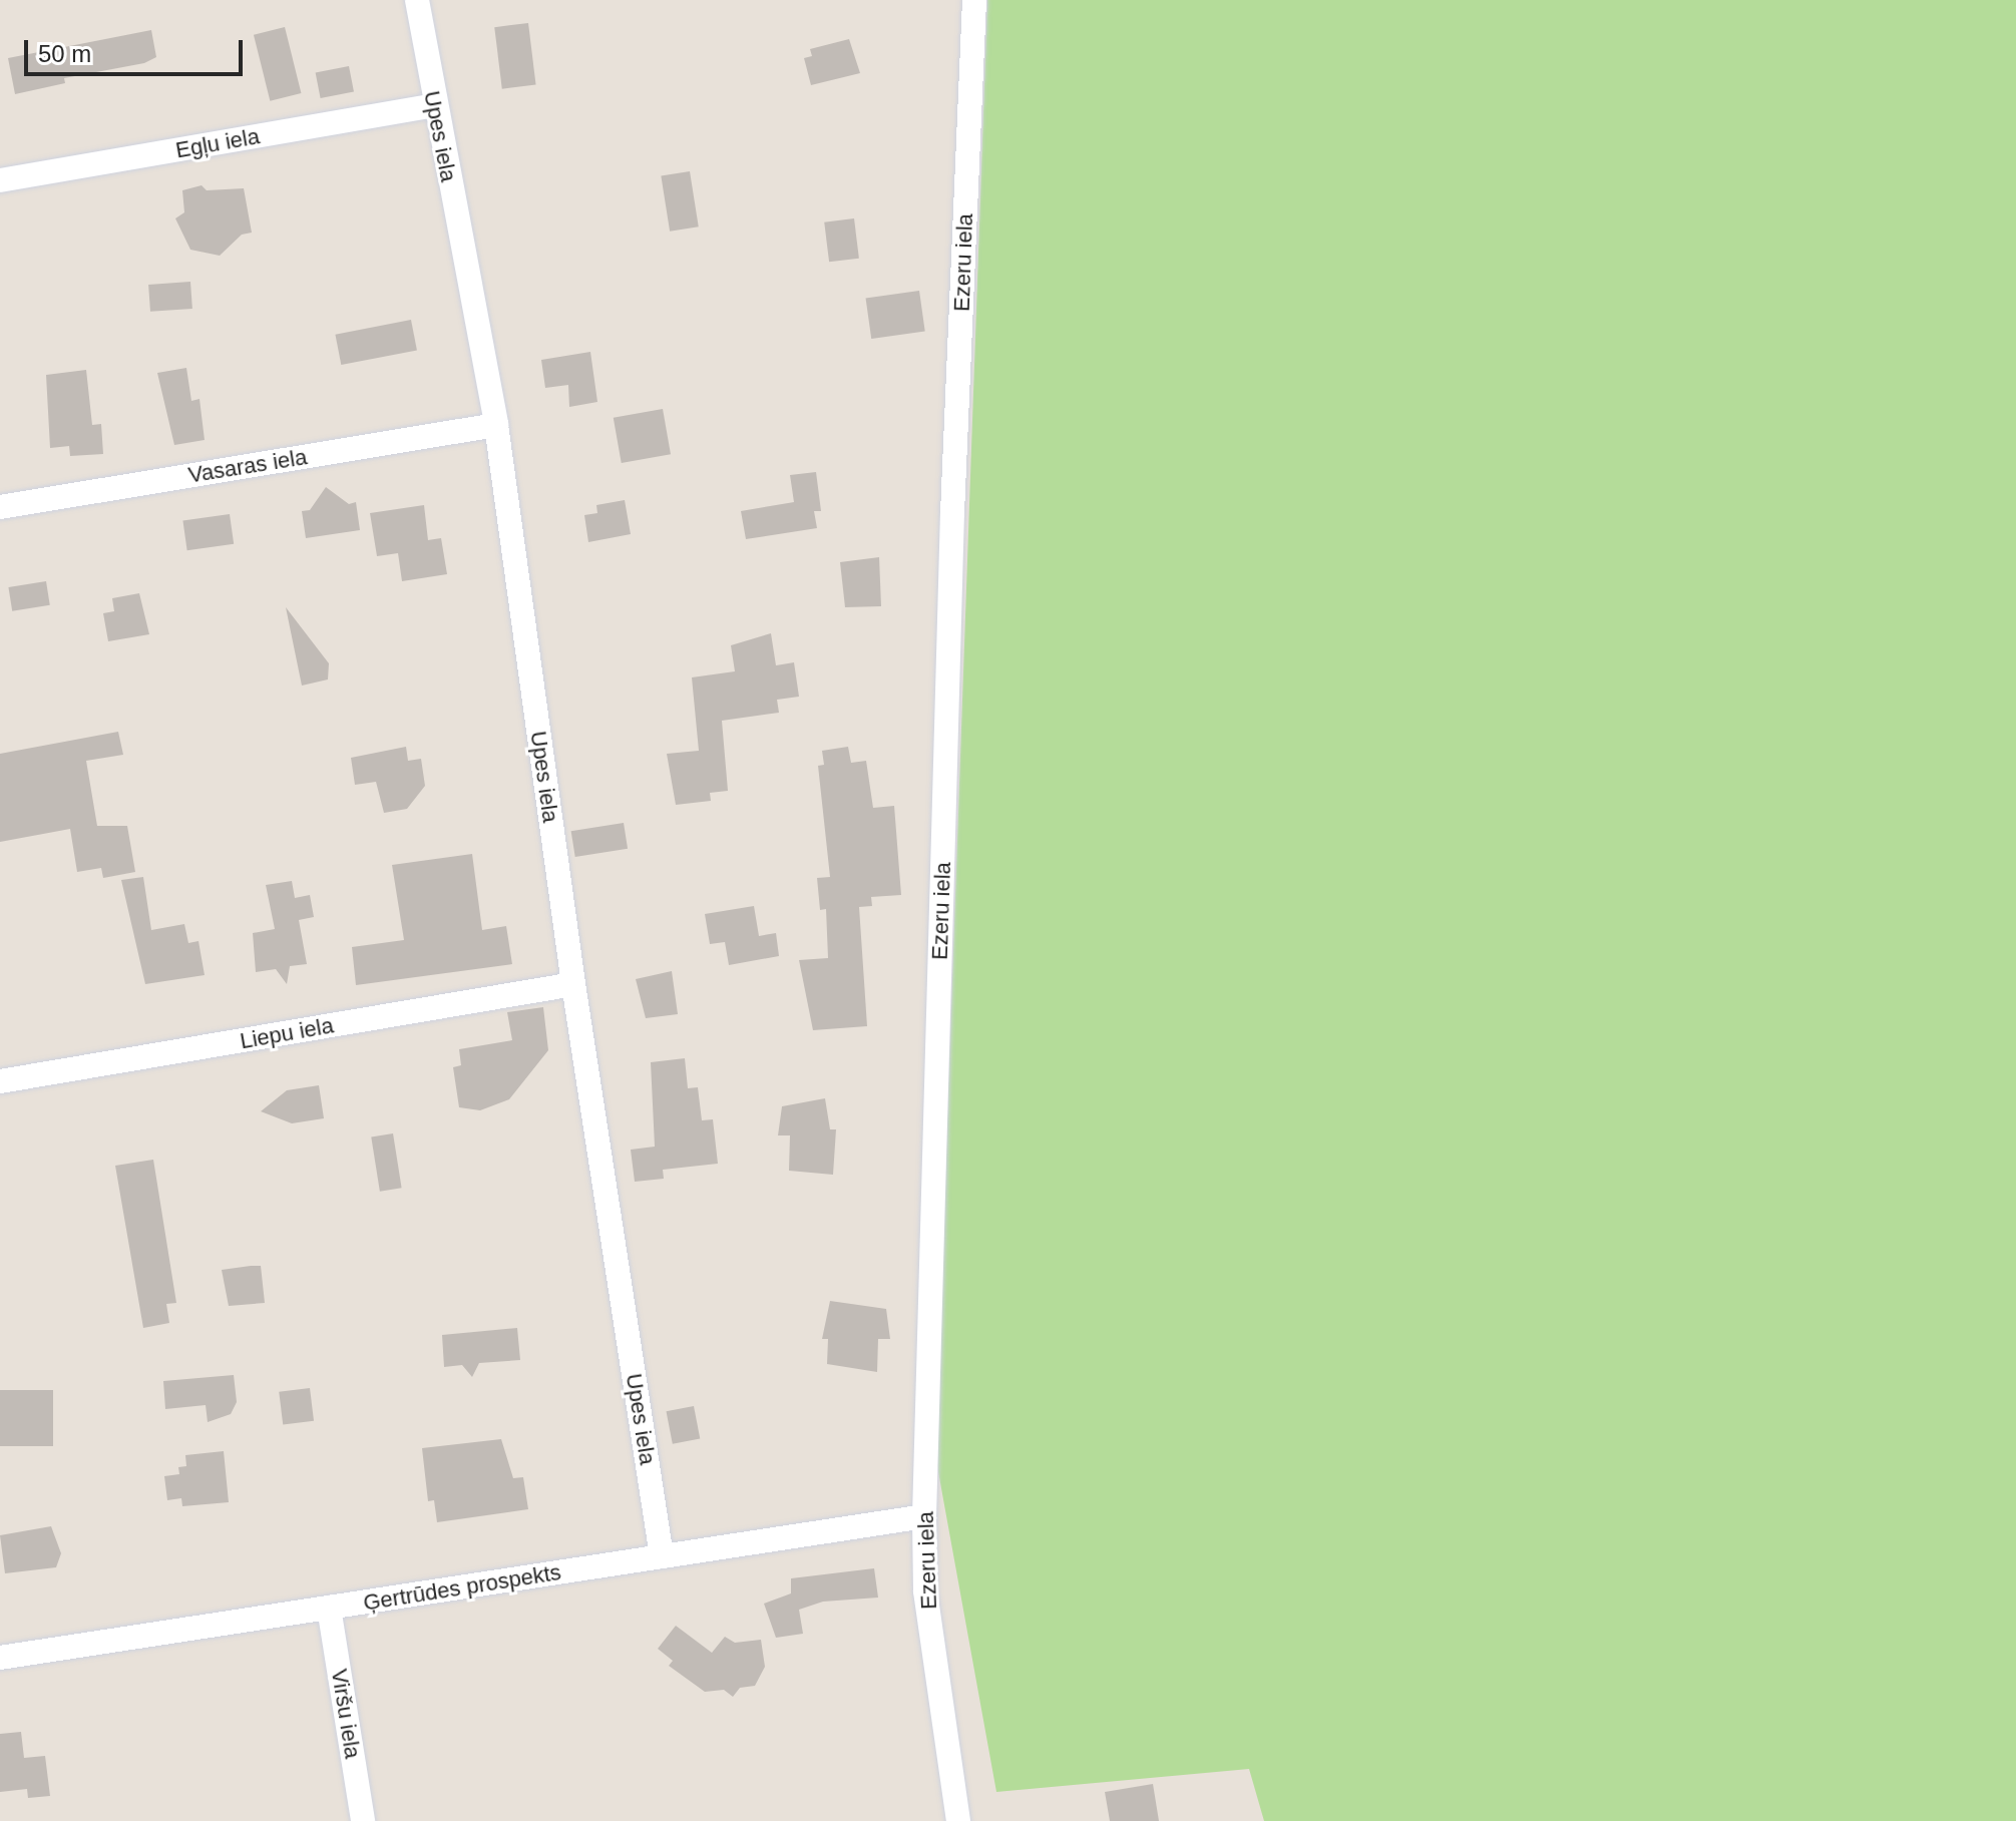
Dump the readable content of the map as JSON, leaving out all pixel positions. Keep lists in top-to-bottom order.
{
  "streets": {
    "street": [
      "Upes iela",
      "Egļu iela",
      "Ezeru iela",
      "Vasaras iela",
      "Liepu iela",
      "Ģertrūdes prospekts",
      "Viršu iela"
    ]
  },
  "crossings": [
    ["Upes iela", "Egļu iela"],
    ["Upes iela", "Vasaras iela"],
    ["Upes iela", "Liepu iela"],
    ["Upes iela", "Ģertrūdes prospekts"],
    ["Ezeru iela", "Ģertrūdes prospekts"],
    ["Ģertrūdes prospekts", "Viršu iela"]
  ],
  "scale_bar": "50 m"
}
